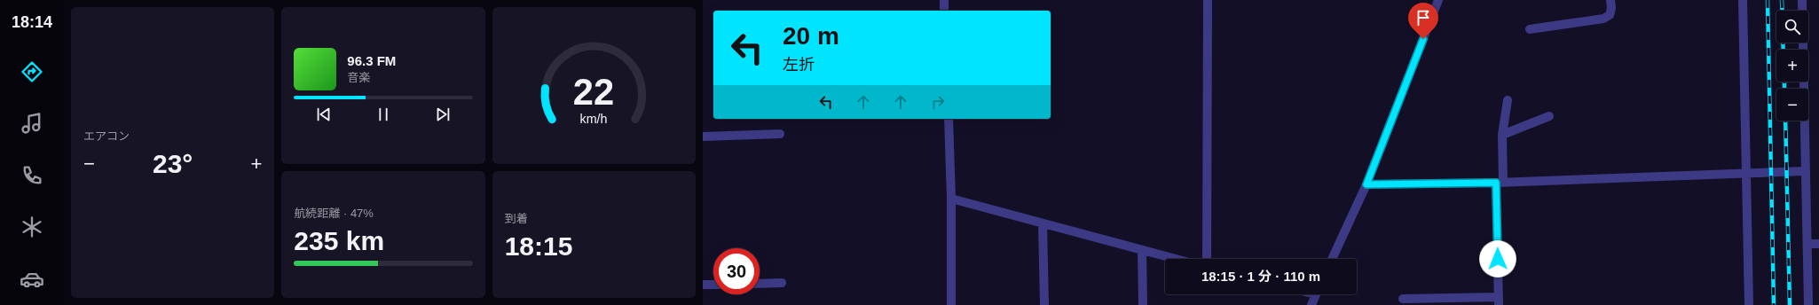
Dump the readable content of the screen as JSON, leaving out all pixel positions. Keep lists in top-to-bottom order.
{
  "page": {
    "tabs": "18:14",
    "tile": [
      "エアコン",
      ["航続距離 · 47%", "235 km"],
      ["到着", "18:15"]
    ],
    "map_buttons": ["+", "−"],
    "turn": ["20 m", "左折"],
    "song": ["96.3 FM", "音楽"],
    "heat": ["−", "23°", "+"],
    "limit": "30",
    "trip": "18:15 · 1 分 · 110 m",
    "gauge": ["22", "km/h"]
  }
}
